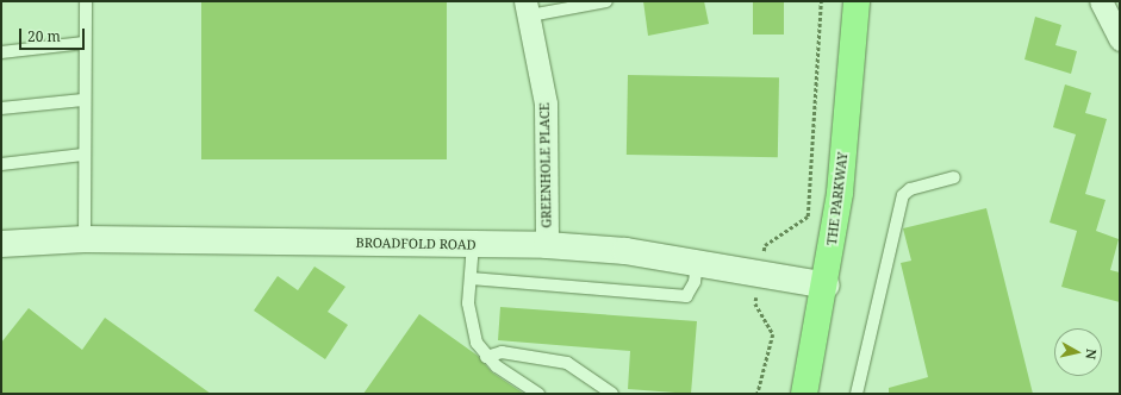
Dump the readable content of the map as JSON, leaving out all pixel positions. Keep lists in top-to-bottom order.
{
  "streets": {
    "main road": ["THE PARKWAY"],
    "street": ["GREENHOLE PLACE", "BROADFOLD ROAD"]
  },
  "crossings": [
    ["GREENHOLE PLACE", "BROADFOLD ROAD"],
    ["THE PARKWAY", "BROADFOLD ROAD"]
  ],
  "scale_bar": "20 m",
  "north": "right"
}
